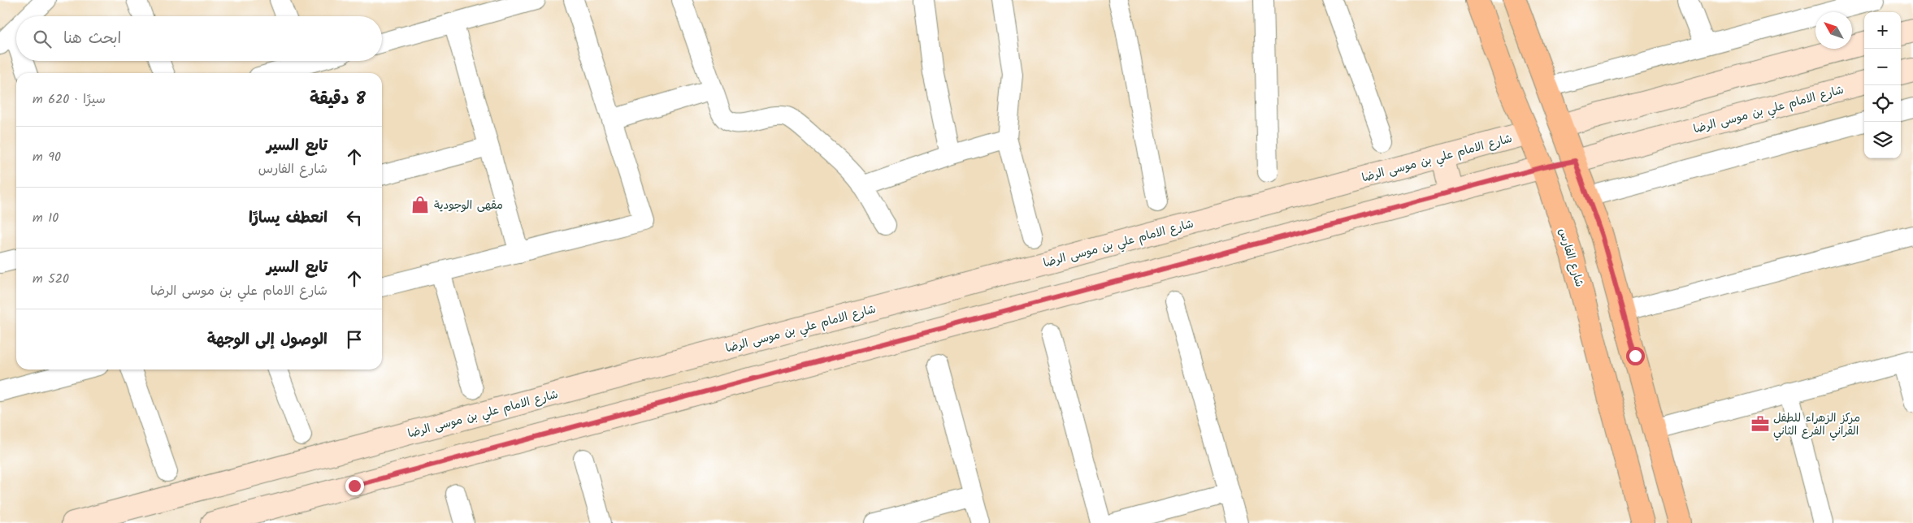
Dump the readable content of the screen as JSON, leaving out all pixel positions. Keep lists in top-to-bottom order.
{
  "streets": {
    "main road": ["شارع الامام علي بن موسى الرضا", "شارع الفارس"]
  },
  "crossings": [
    ["شارع الامام علي بن موسى الرضا", "شارع الفارس"]
  ],
  "places": {
    "shop": ["مقهى الوجودية"],
    "office": ["مركز الزهراء للطفل القراني الفرع الثاني"]
  },
  "north": "top left",
  "page": {
    "map_buttons": ["+", "−"],
    "search": "ابحث هنا",
    "heading": ["8 دقيقة", "سيرًا · 620 m"],
    "list": [
      ["تابع السير", "شارع الفارس", "90 m"],
      ["انعطف يسارًا", "10 m"],
      ["تابع السير", "شارع الامام علي بن موسى الرضا", "520 m"],
      "الوصول إلى الوجهة"
    ]
  }
}
